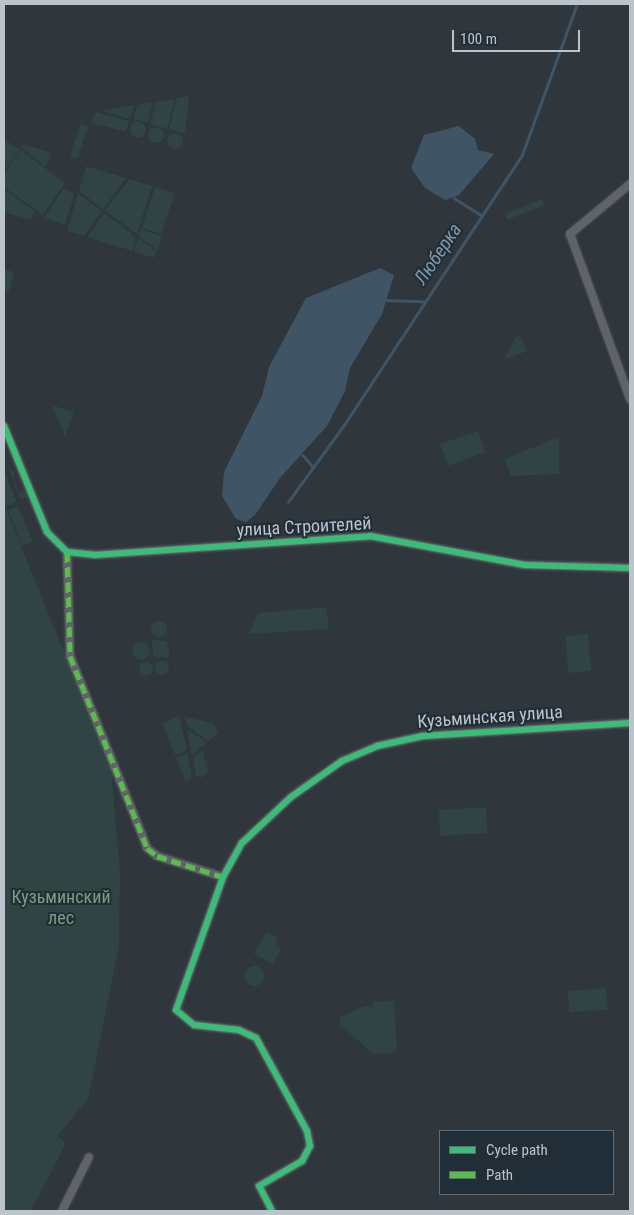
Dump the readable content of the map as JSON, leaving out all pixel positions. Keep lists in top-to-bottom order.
{
  "streets": {
    "street": ["улица Строителей", "Кузьминская улица"]
  },
  "water": ["Люберка"],
  "parks": ["Кузьминский лес"],
  "legend": ["Cycle path", "Path"],
  "scale_bar": "100 m"
}
